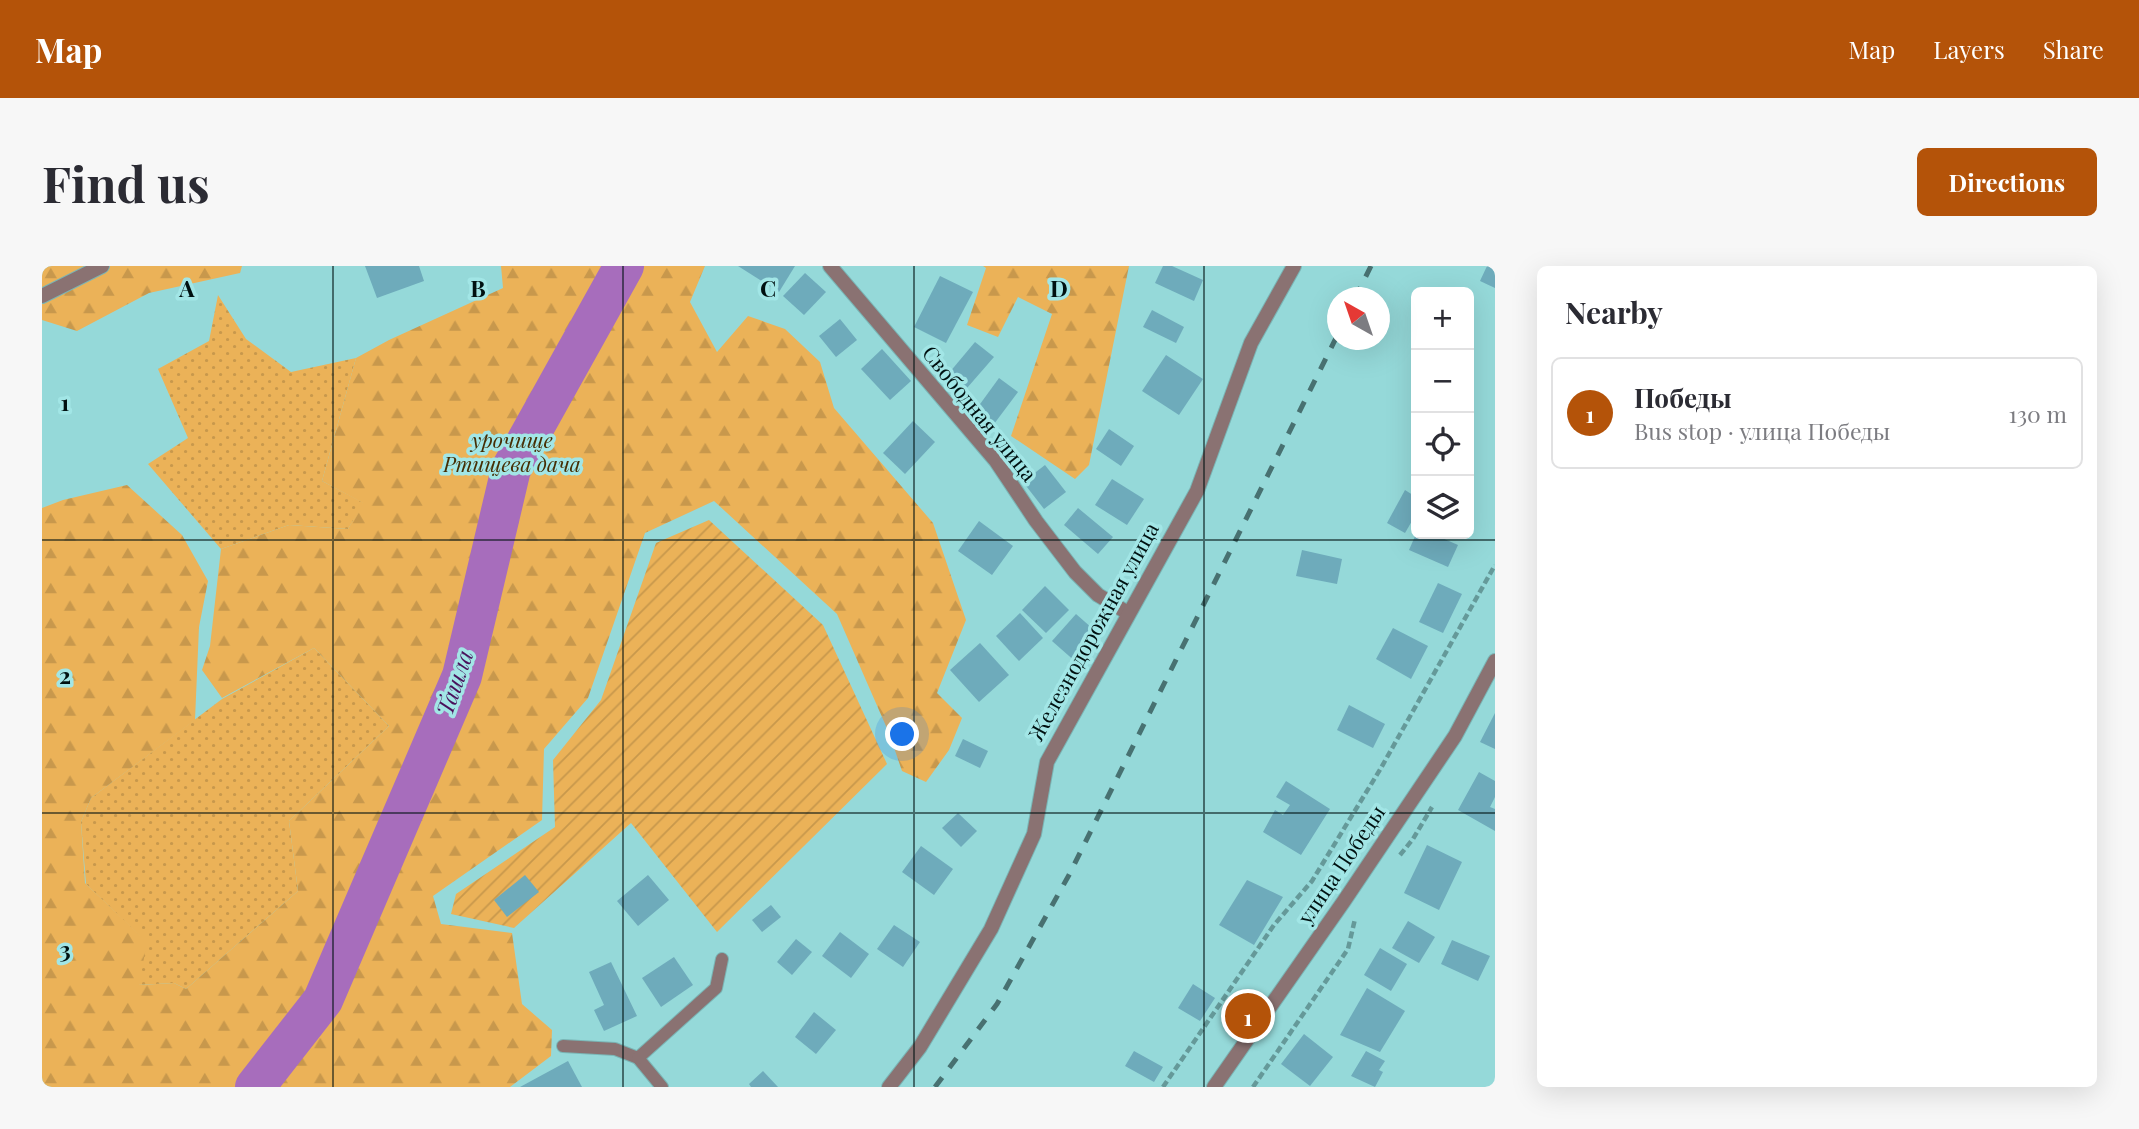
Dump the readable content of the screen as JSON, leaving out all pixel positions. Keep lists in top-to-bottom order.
{
  "streets": {
    "street": ["Свободная улица", "Железнодорожная улица", "улица Победы"]
  },
  "crossings": [
    ["Свободная улица", "Железнодорожная улица"]
  ],
  "water": ["Ташла"],
  "parks": ["урочище Ртищева дача"],
  "north": "top left",
  "page": {
    "header": "Map",
    "nav": ["Map", "Layers", "Share"],
    "buttons": "Directions",
    "title": "Find us",
    "heading": "Nearby",
    "map_buttons": ["+", "−"],
    "list": [
      {
        "mark": "1",
        "name": "Победы",
        "note": "Bus stop · улица Победы",
        "value": "130 m"
      }
    ],
    "pins": "1"
  },
  "grid": {
    "columns": [
      "A",
      "B",
      "C",
      "D"
    ],
    "rows": ["1", "2", "3"]
  }
}
